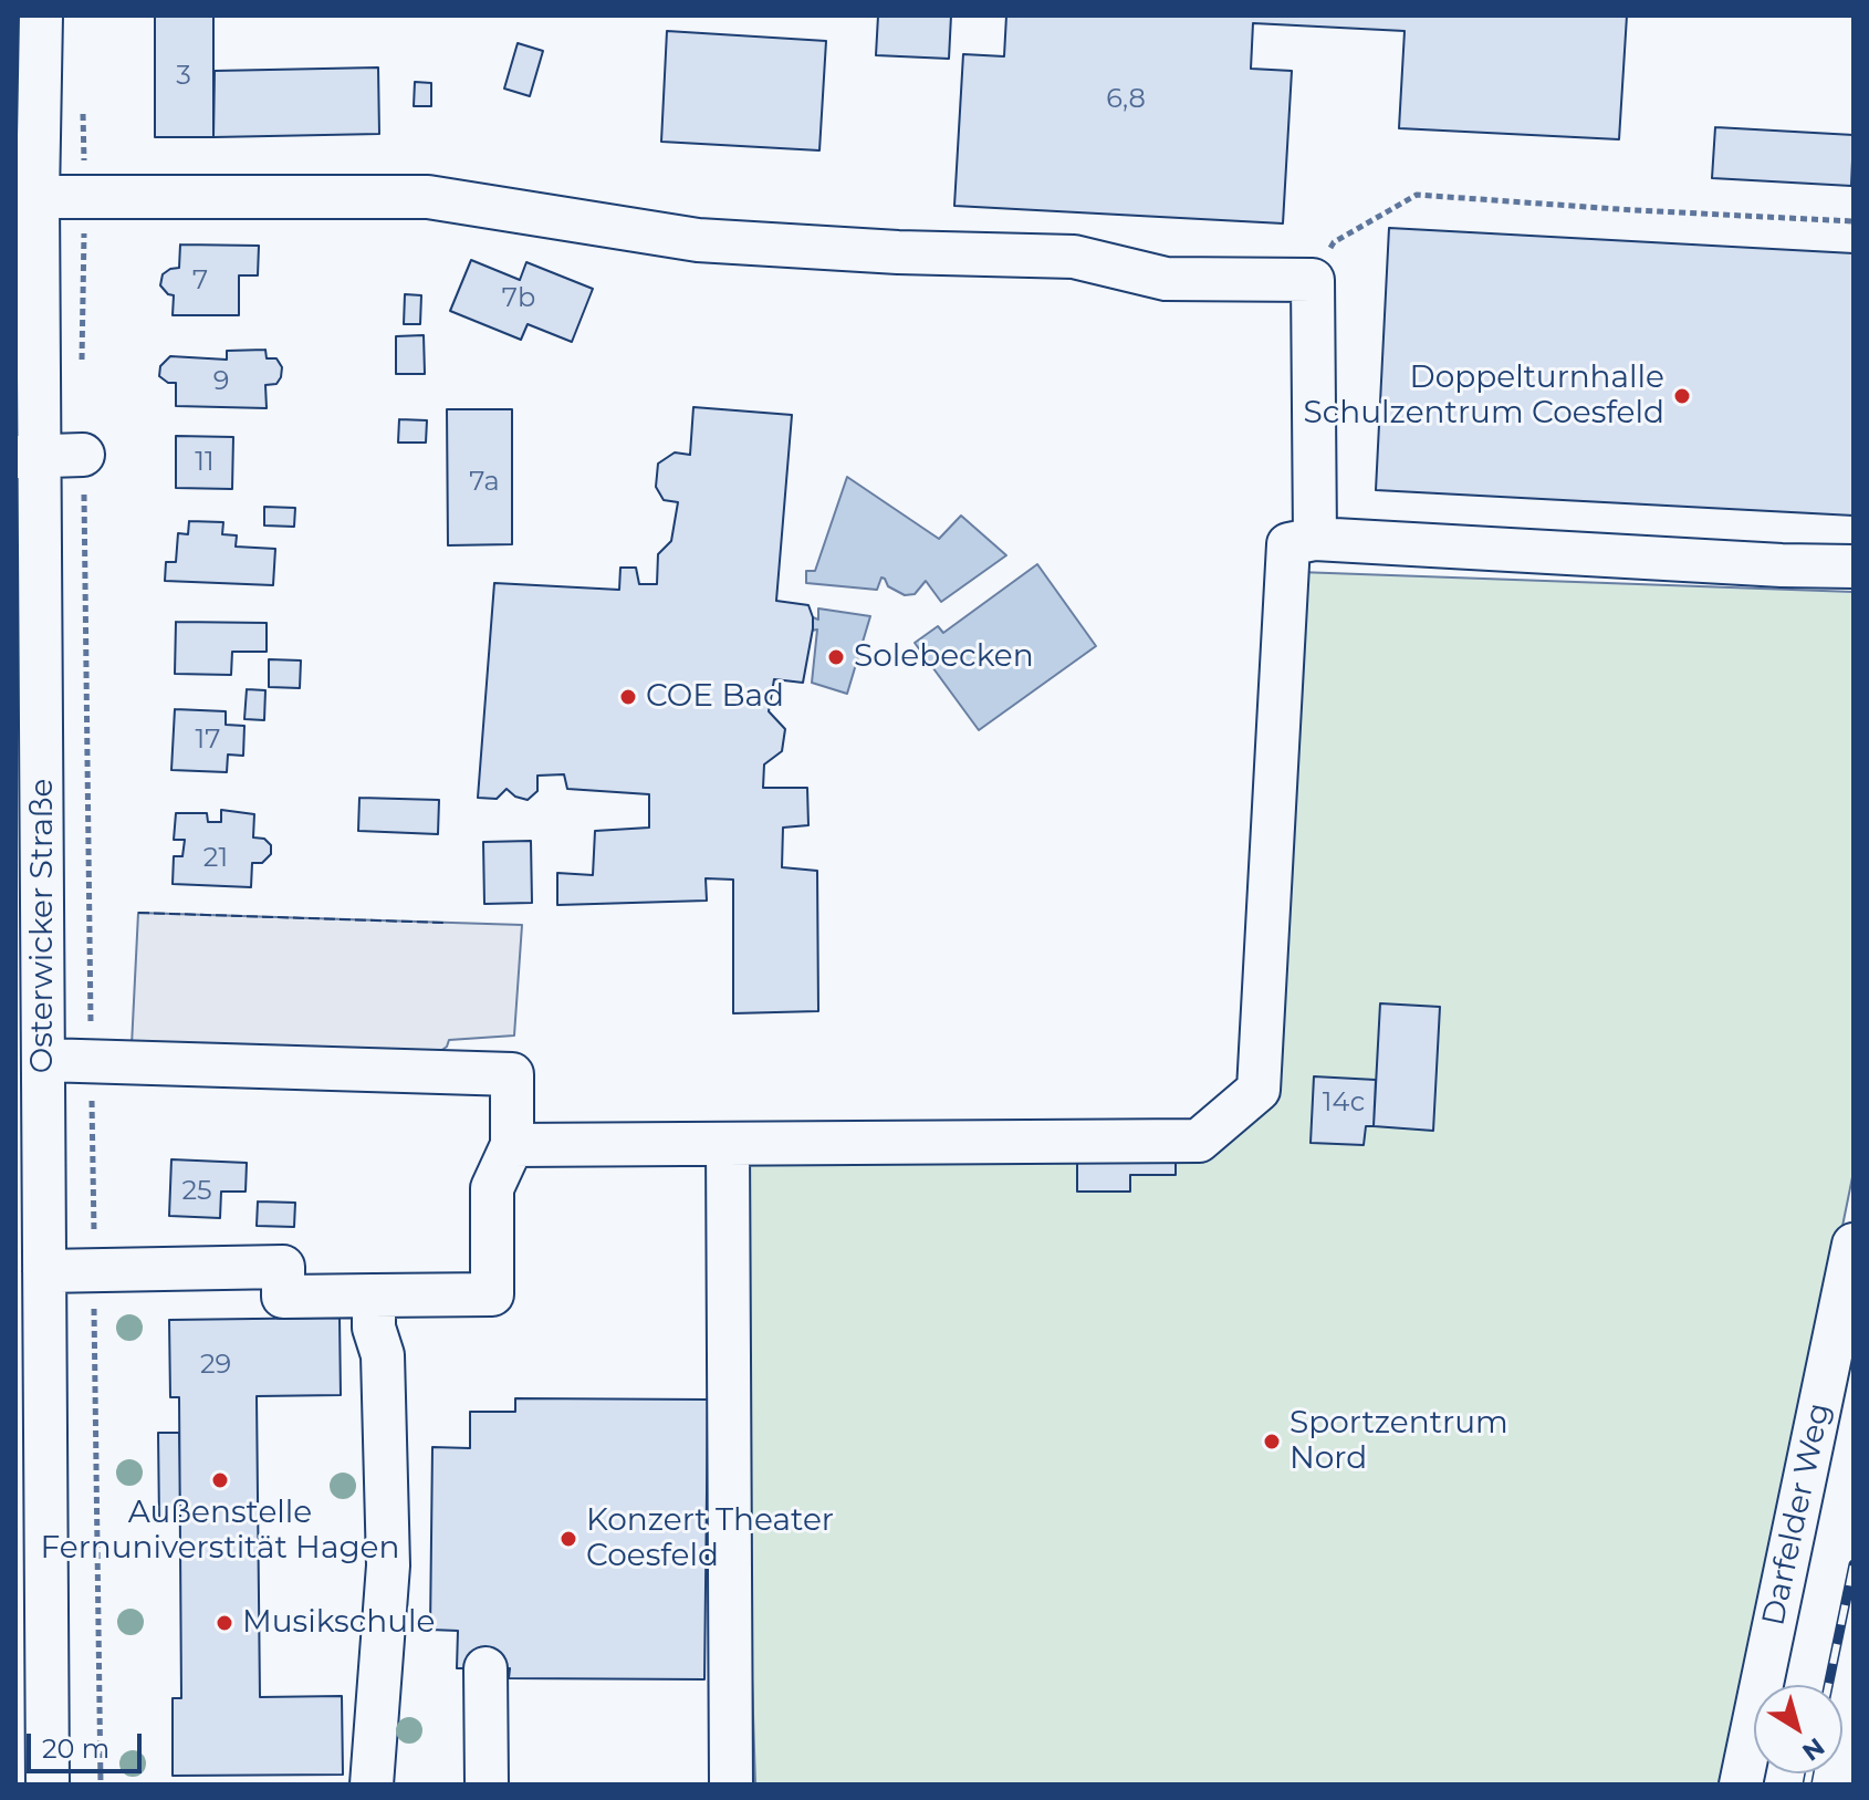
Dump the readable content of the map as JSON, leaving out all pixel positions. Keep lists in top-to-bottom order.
{
  "streets": {
    "street": ["Osterwicker Straße", "Darfelder Weg"]
  },
  "places": [
    "Doppelturnhalle Schulzentrum Coesfeld",
    "Solebecken",
    "COE Bad",
    "Sportzentrum Nord",
    "Außenstelle Fernuniverstität Hagen",
    "Konzert Theater Coesfeld",
    "Musikschule"
  ],
  "house_numbers": [
    "3",
    "6,8",
    "7",
    "7b",
    "9",
    "11",
    "7a",
    "17",
    "21",
    "14c",
    "25",
    "29"
  ],
  "scale_bar": "20 m",
  "north": "bottom right"
}
